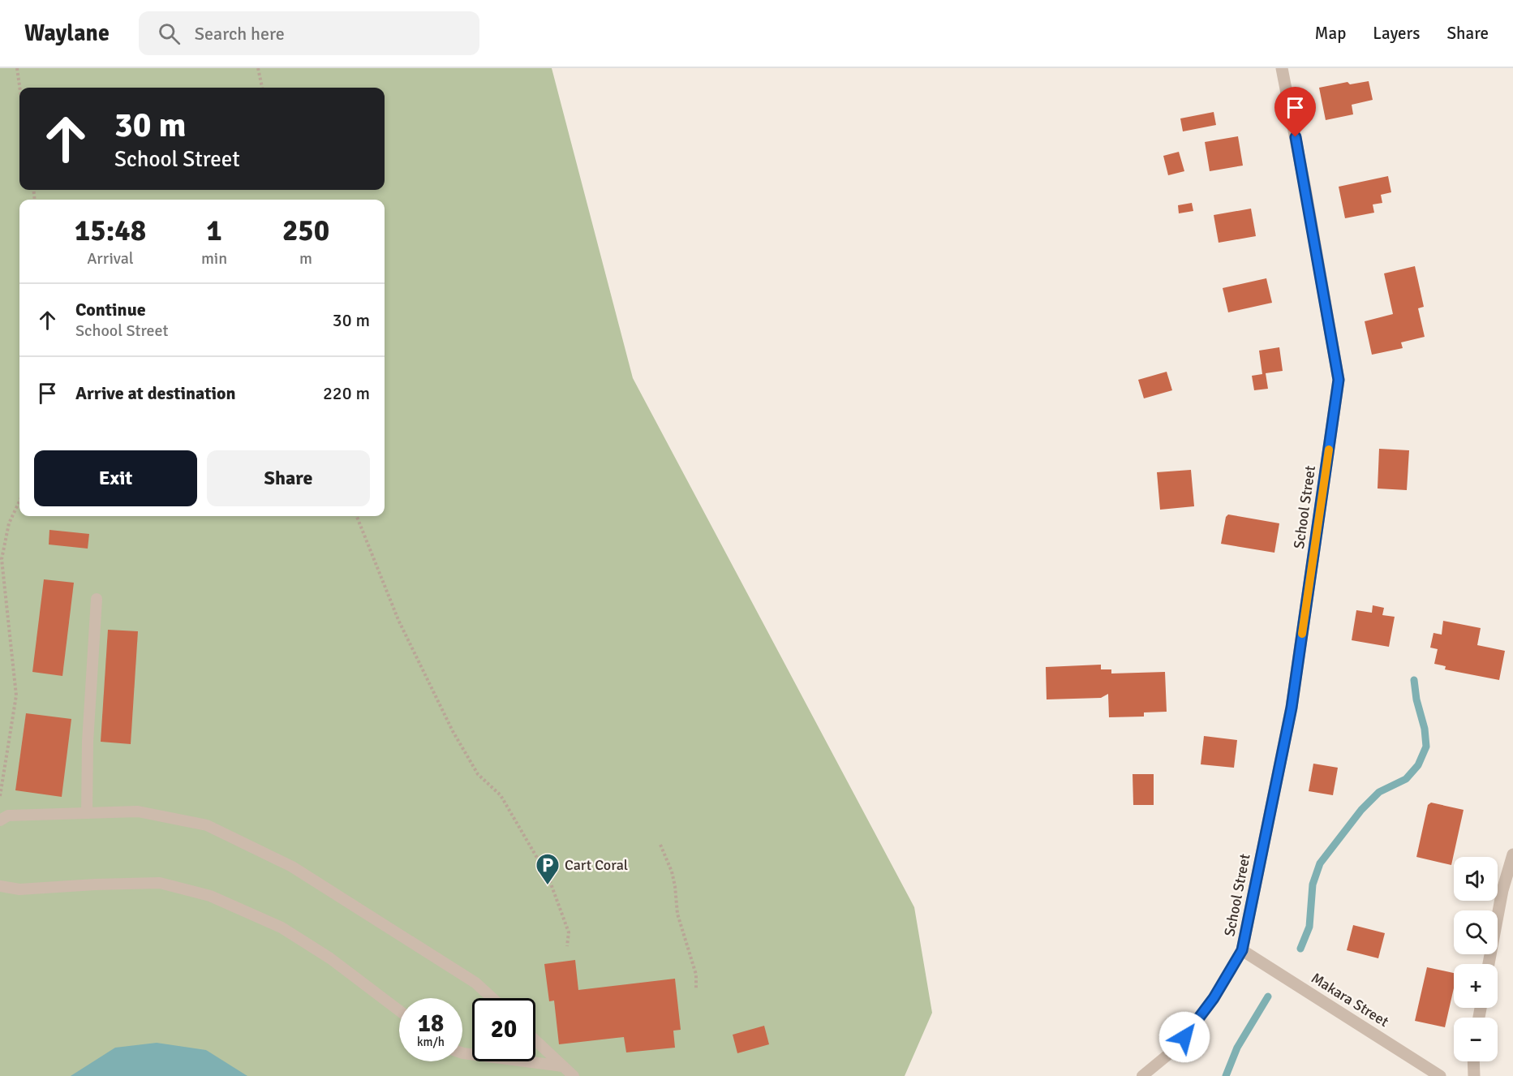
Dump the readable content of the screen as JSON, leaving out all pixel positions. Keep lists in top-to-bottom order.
{
  "streets": {
    "street": ["School Street", "Makara Street"]
  },
  "crossings": [
    ["School Street", "Makara Street"]
  ],
  "places": {
    "parking": ["Cart Coral"]
  },
  "page": {
    "header": "Waylane",
    "search": "Search here",
    "nav": ["Map", "Layers", "Share"],
    "turn": ["30 m", "School Street"],
    "eta": [
      "15:48",
      "Arrival",
      "1",
      "min",
      "250",
      "m"
    ],
    "list": [
      {
        "name": "Continue",
        "note": "School Street",
        "value": "30 m"
      },
      {
        "name": "Arrive at destination",
        "value": "220 m"
      }
    ],
    "buttons": ["Exit", "Share"],
    "map_buttons": ["+", "−"],
    "speed": "18 km/h",
    "limit": "20"
  }
}
